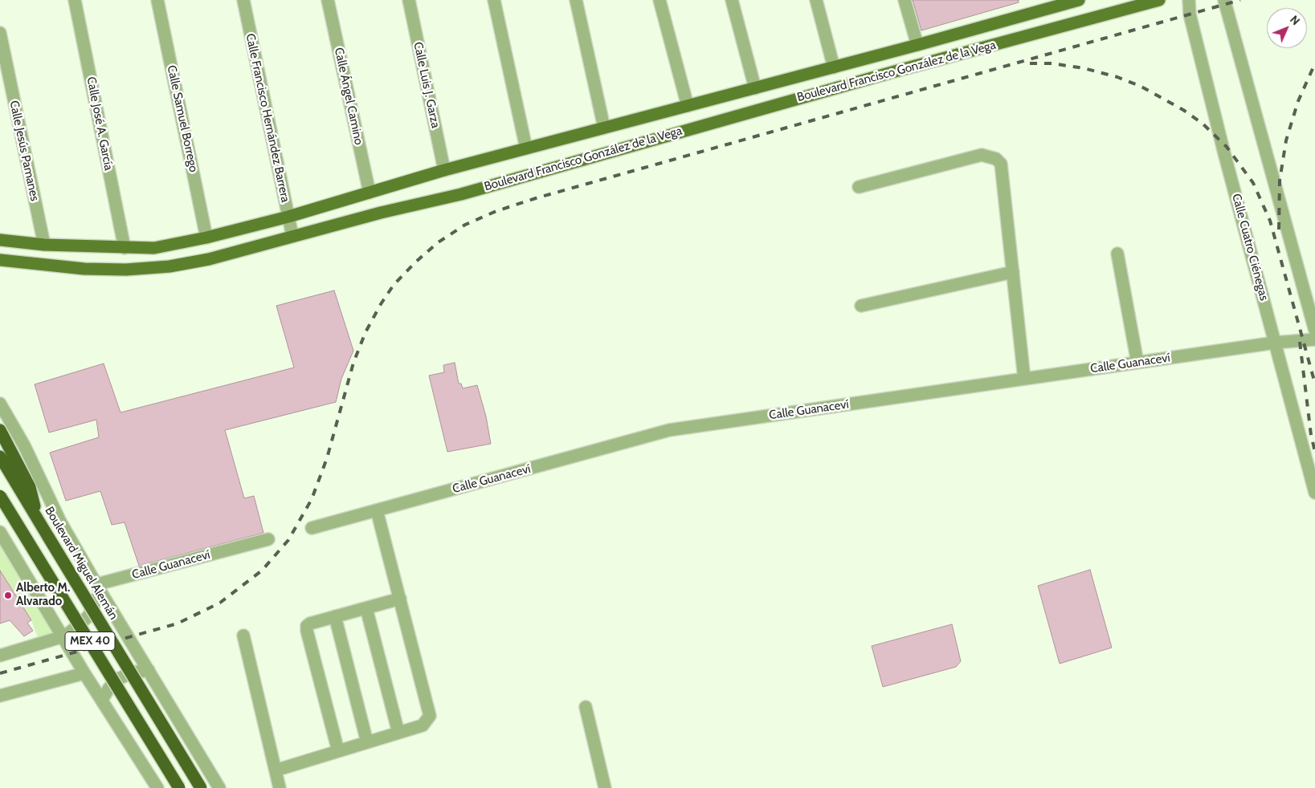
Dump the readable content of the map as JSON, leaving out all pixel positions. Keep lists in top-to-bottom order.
{
  "streets": {
    "highway": ["Boulevard Miguel Alemán", "MEX 40"],
    "main road": ["Boulevard Francisco González de la Vega"],
    "street": [
      "Calle Luis J. Garza",
      "Calle Ángel Camino",
      "Calle Francisco Hernández Barrera",
      "Calle Samuel Borrego",
      "Calle José A. García",
      "Calle Jesús Pamanes",
      "Calle Cuatro Ciénegas",
      "Calle Guanaceví"
    ]
  },
  "crossings": [
    ["Boulevard Francisco González de la Vega", "Calle Luis J. Garza"],
    ["Boulevard Francisco González de la Vega", "Calle Ángel Camino"],
    ["Boulevard Francisco González de la Vega", "Calle Francisco Hernández Barrera"],
    ["Boulevard Francisco González de la Vega", "Calle Samuel Borrego"],
    ["Boulevard Francisco González de la Vega", "Calle José A. García"],
    ["Boulevard Francisco González de la Vega", "Calle Jesús Pamanes"],
    ["Calle Cuatro Ciénegas", "Calle Guanaceví"]
  ],
  "places": ["Alberto M. Alvarado"],
  "north": "top right"
}
